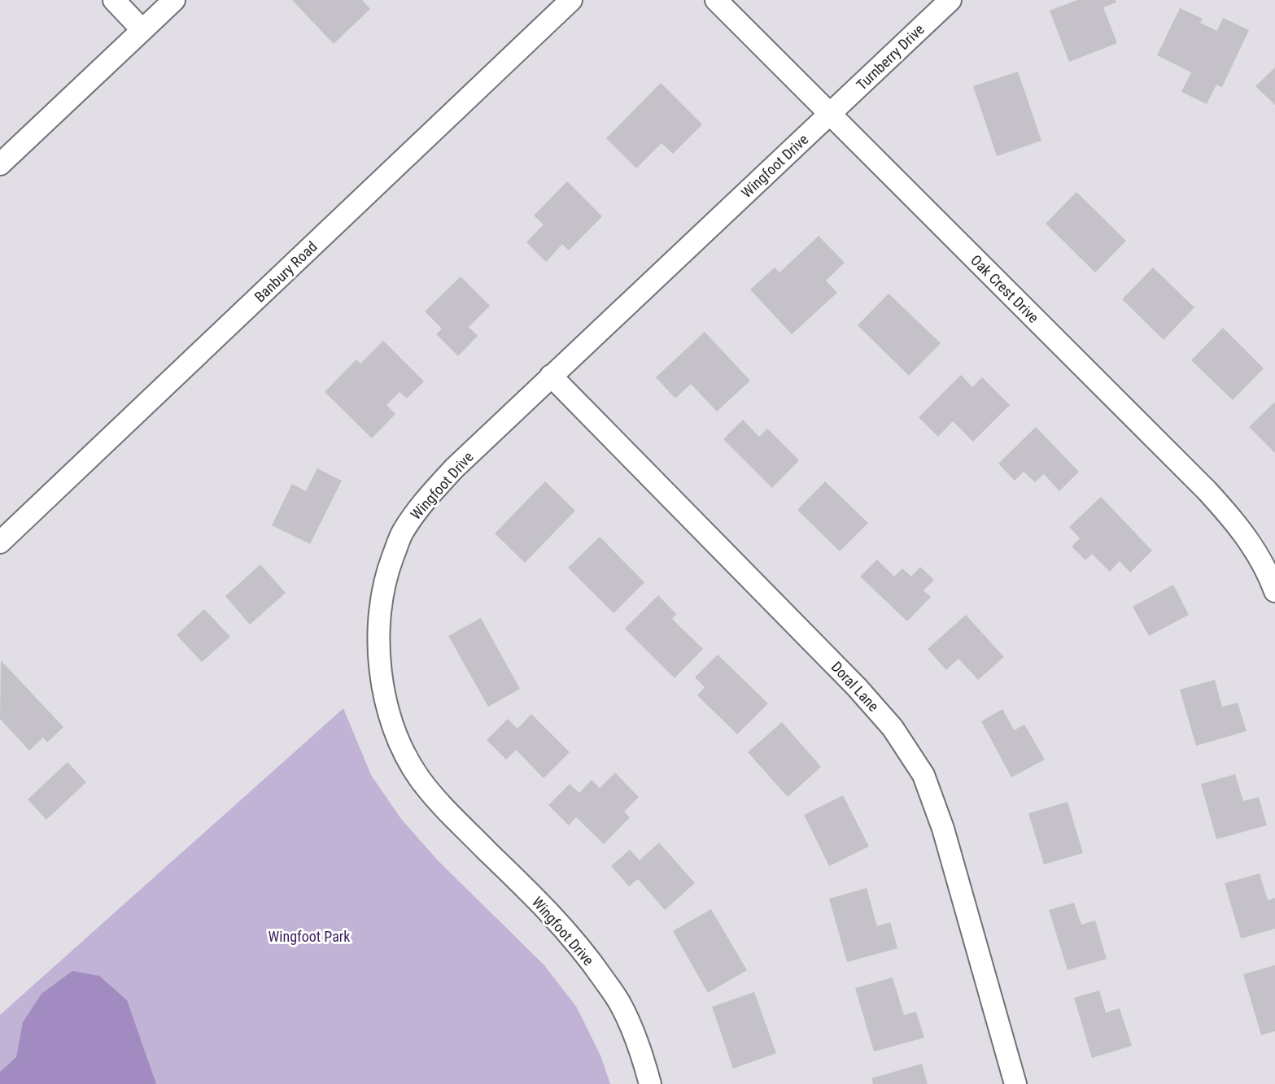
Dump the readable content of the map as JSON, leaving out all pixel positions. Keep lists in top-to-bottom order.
{
  "streets": {
    "street": [
      "Turnberry Drive",
      "Wingfoot Drive",
      "Banbury Road",
      "Oak Crest Drive",
      "Doral Lane"
    ]
  },
  "crossings": [
    ["Turnberry Drive", "Wingfoot Drive"],
    ["Turnberry Drive", "Oak Crest Drive"],
    ["Wingfoot Drive", "Oak Crest Drive"],
    ["Wingfoot Drive", "Doral Lane"]
  ],
  "parks": ["Wingfoot Park"]
}
